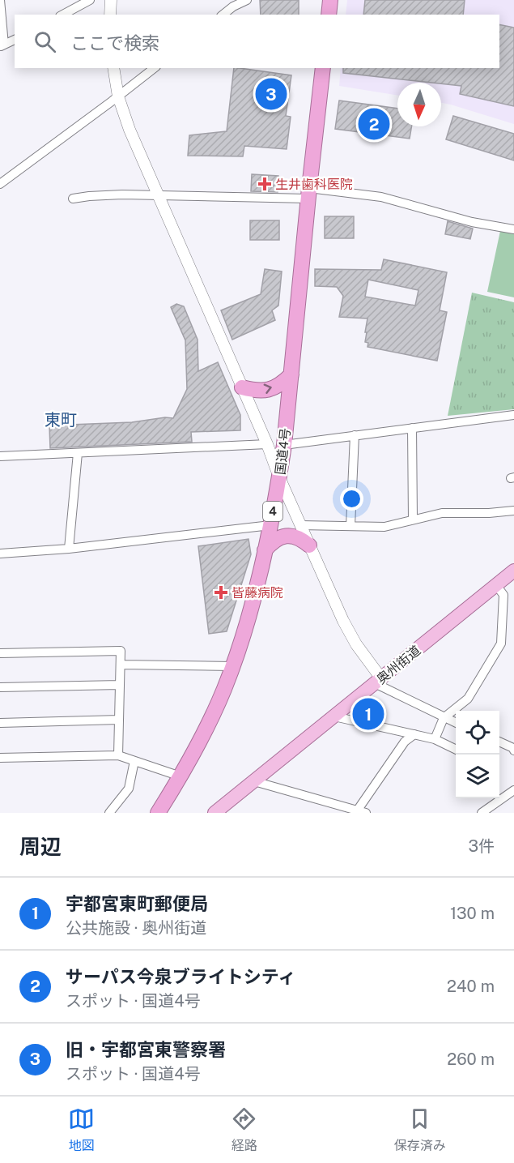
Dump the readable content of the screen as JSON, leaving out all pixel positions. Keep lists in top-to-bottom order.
{
  "streets": {
    "highway": ["国道4号", "4"],
    "main road": ["奥州街道"]
  },
  "districts": ["東町"],
  "places": {
    "health": ["生井歯科医院", "皆藤病院"]
  },
  "north": "bottom",
  "page": {
    "search": "ここで検索",
    "pins": ["3", "2", "1"],
    "heading": ["周辺", "3件"],
    "list": [
      {
        "mark": "1",
        "name": "宇都宮東町郵便局",
        "note": "公共施設 · 奥州街道",
        "value": "130 m"
      },
      {
        "mark": "2",
        "name": "サーパス今泉ブライトシティ",
        "note": "スポット · 国道4号",
        "value": "240 m"
      },
      {
        "mark": "3",
        "name": "旧・宇都宮東警察署",
        "note": "スポット · 国道4号",
        "value": "260 m"
      }
    ],
    "nav": ["地図", "経路", "保存済み"]
  }
}
